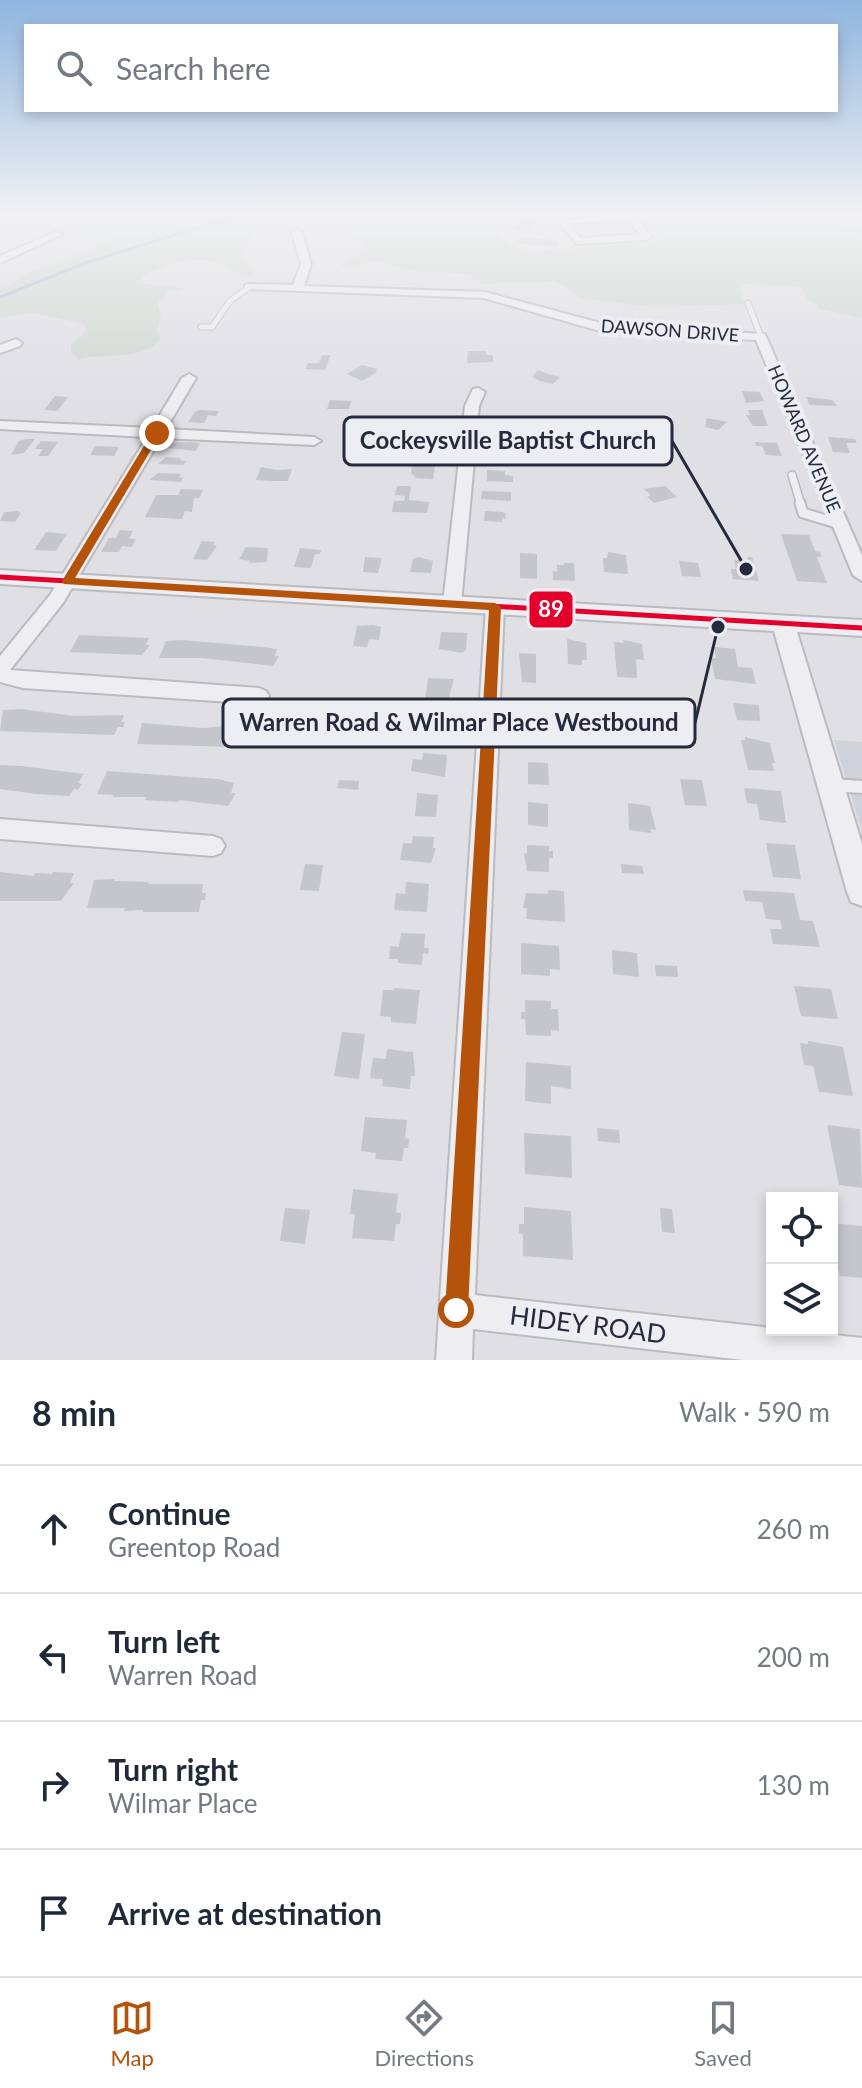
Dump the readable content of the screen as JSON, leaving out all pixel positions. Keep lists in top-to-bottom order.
{
  "streets": {
    "street": ["DAWSON DRIVE", "HOWARD AVENUE", "HIDEY ROAD"]
  },
  "crossings": [
    ["DAWSON DRIVE", "HOWARD AVENUE"]
  ],
  "places": ["Cockeysville Baptist Church", "Warren Road & Wilmar Place Westbound"],
  "lines": ["transit line 89"],
  "page": {
    "search": "Search here",
    "heading": ["8 min", "Walk · 590 m"],
    "list": [
      ["Continue", "Greentop Road", "260 m"],
      ["Turn left", "Warren Road", "200 m"],
      ["Turn right", "Wilmar Place", "130 m"],
      "Arrive at destination"
    ],
    "nav": ["Map", "Directions", "Saved"]
  }
}
